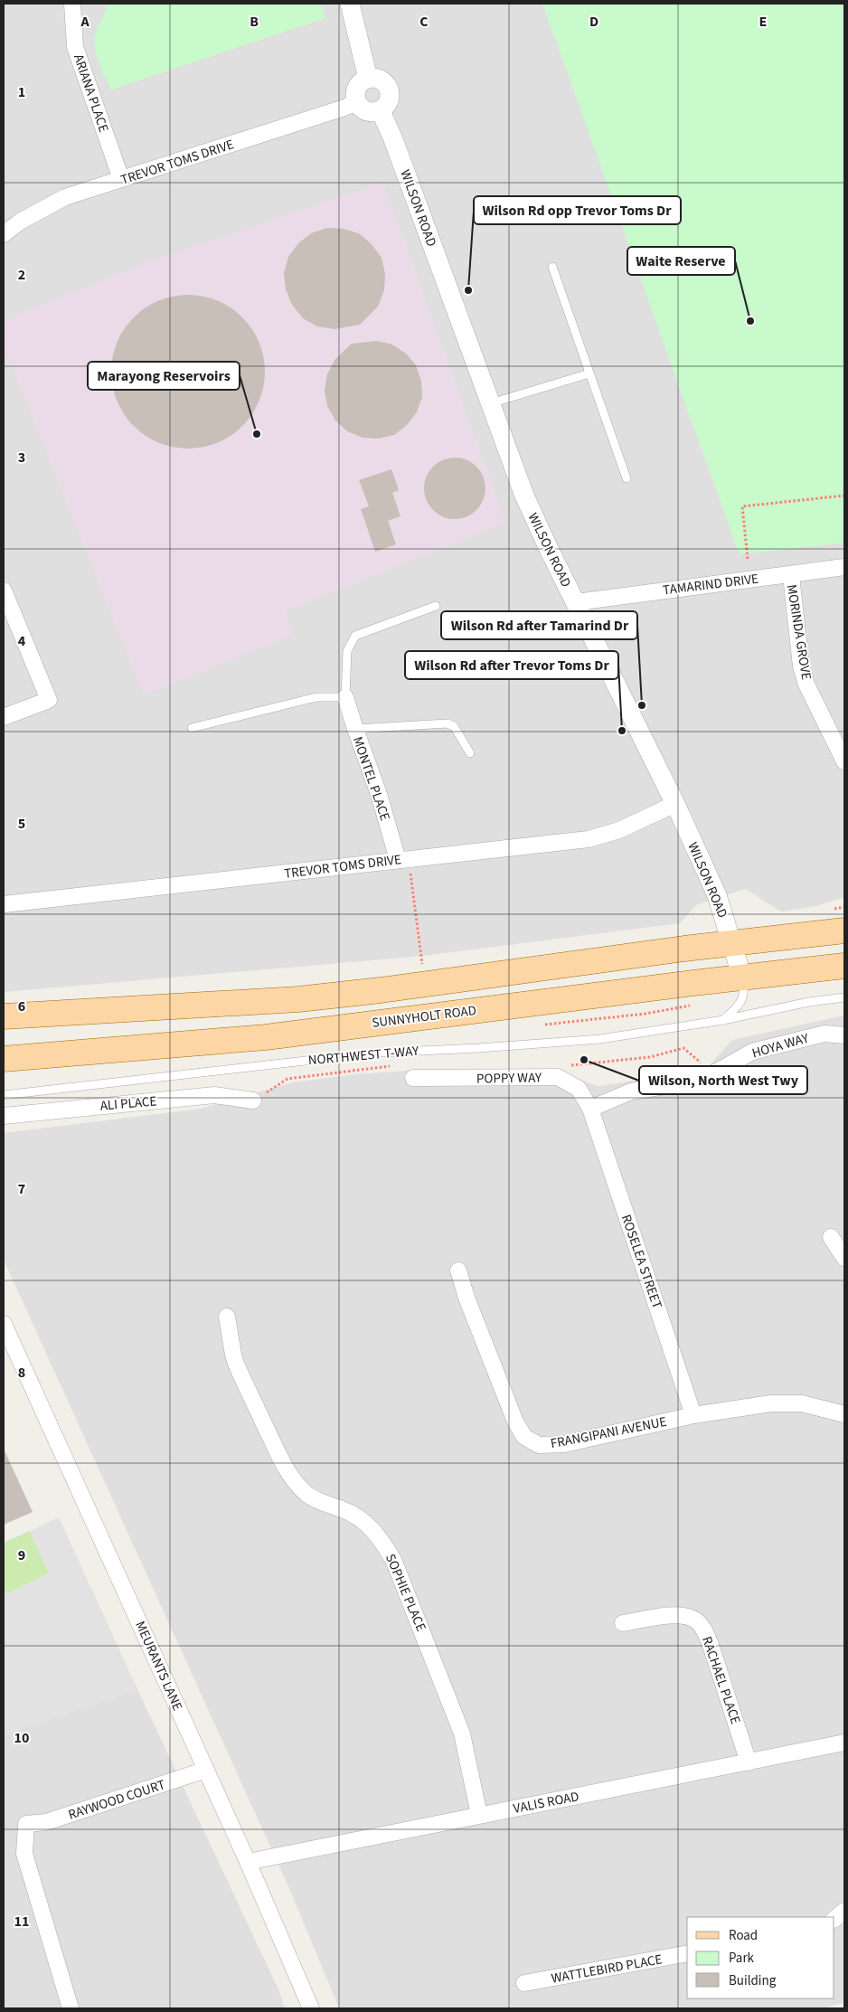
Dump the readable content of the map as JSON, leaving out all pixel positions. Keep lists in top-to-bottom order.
{
  "streets": {
    "main road": ["SUNNYHOLT ROAD"],
    "street": [
      "ARIANA PLACE",
      "TREVOR TOMS DRIVE",
      "WILSON ROAD",
      "TAMARIND DRIVE",
      "MORINDA GROVE",
      "MONTEL PLACE",
      "HOYA WAY",
      "POPPY WAY",
      "ALI PLACE",
      "ROSELEA STREET",
      "FRANGIPANI AVENUE",
      "SOPHIE PLACE",
      "MEURANTS LANE",
      "RACHAEL PLACE",
      "RAYWOOD COURT",
      "VALIS ROAD",
      "WATTLEBIRD PLACE"
    ],
    "lane": ["NORTHWEST T-WAY"]
  },
  "crossings": [
    ["ARIANA PLACE", "TREVOR TOMS DRIVE"],
    ["TREVOR TOMS DRIVE", "WILSON ROAD"],
    ["TREVOR TOMS DRIVE", "MONTEL PLACE"],
    ["WILSON ROAD", "TAMARIND DRIVE"],
    ["WILSON ROAD", "SUNNYHOLT ROAD"],
    ["TAMARIND DRIVE", "MORINDA GROVE"],
    ["HOYA WAY", "POPPY WAY"],
    ["HOYA WAY", "ROSELEA STREET"],
    ["POPPY WAY", "ROSELEA STREET"],
    ["ROSELEA STREET", "FRANGIPANI AVENUE"],
    ["SOPHIE PLACE", "VALIS ROAD"],
    ["MEURANTS LANE", "RAYWOOD COURT"],
    ["MEURANTS LANE", "VALIS ROAD"],
    ["RACHAEL PLACE", "VALIS ROAD"]
  ],
  "places": [
    "Wilson Rd opp Trevor Toms Dr",
    "Waite Reserve",
    "Marayong Reservoirs",
    "Wilson Rd after Tamarind Dr",
    "Wilson Rd after Trevor Toms Dr",
    "Wilson, North West Twy"
  ],
  "legend": ["Road", "Park", "Building"],
  "grid": {
    "columns": [
      "A",
      "B",
      "C",
      "D",
      "E"
    ],
    "rows": [
      "1",
      "2",
      "3",
      "4",
      "5",
      "6",
      "7",
      "8",
      "9",
      "10",
      "11"
    ]
  }
}
